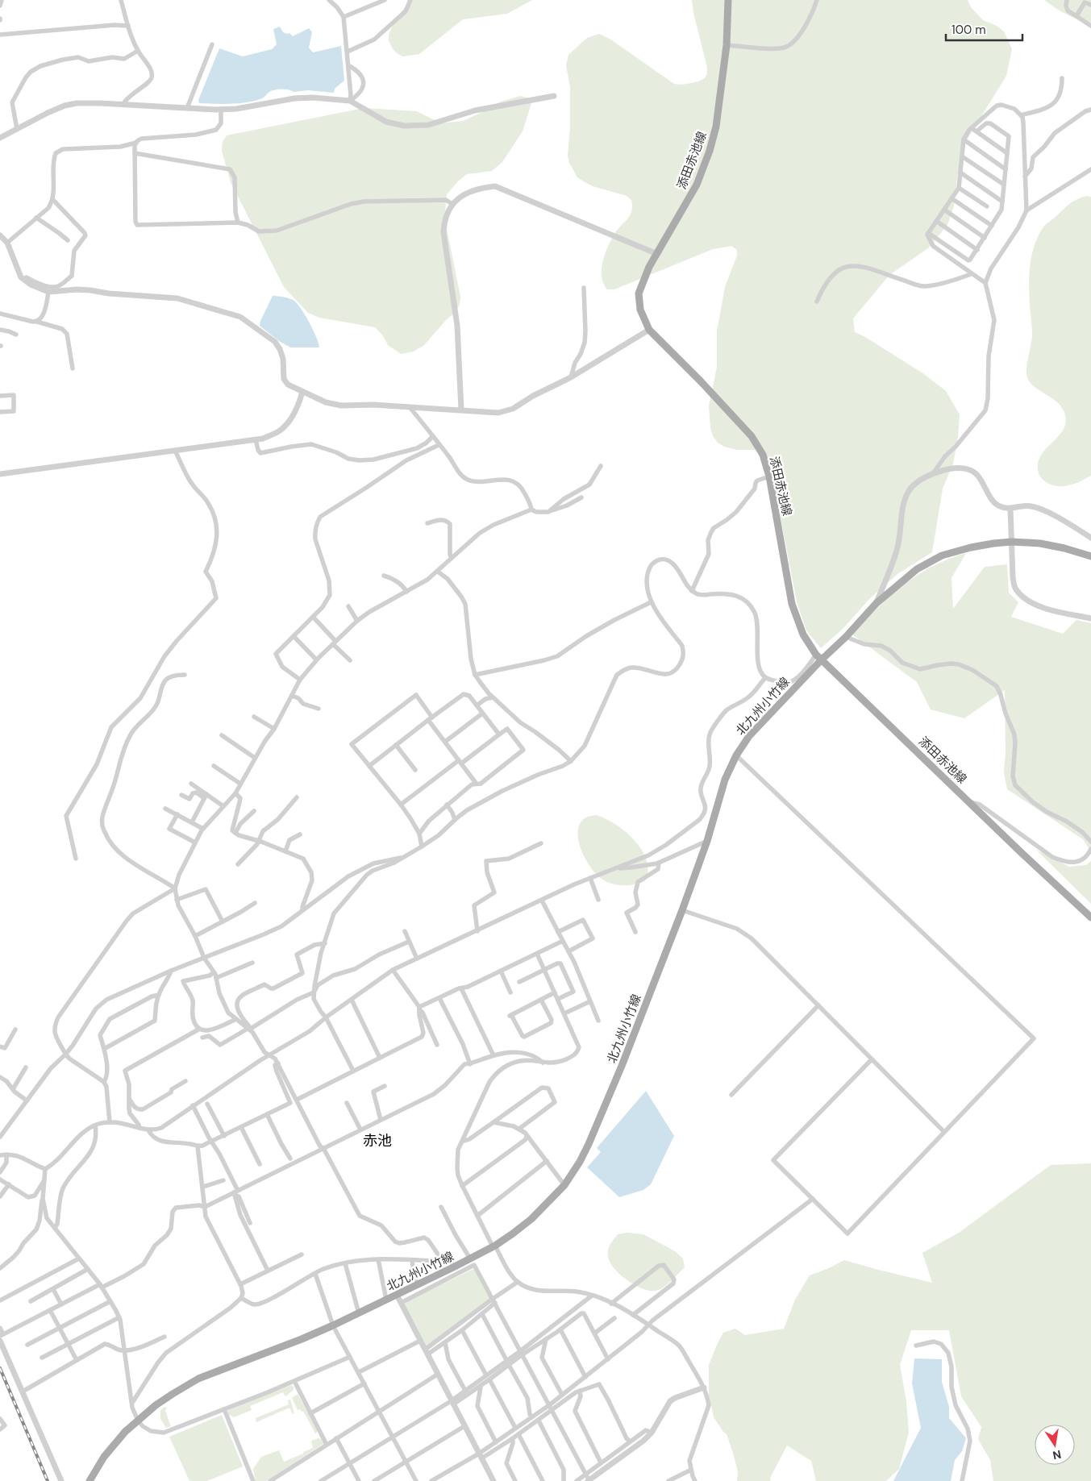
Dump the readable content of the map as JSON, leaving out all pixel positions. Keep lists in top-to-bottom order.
{
  "streets": {
    "main road": ["添田赤池線", "北九州小竹線"]
  },
  "crossings": [
    ["添田赤池線", "北九州小竹線"]
  ],
  "districts": ["赤池"],
  "scale_bar": "100 m",
  "north": "bottom"
}
